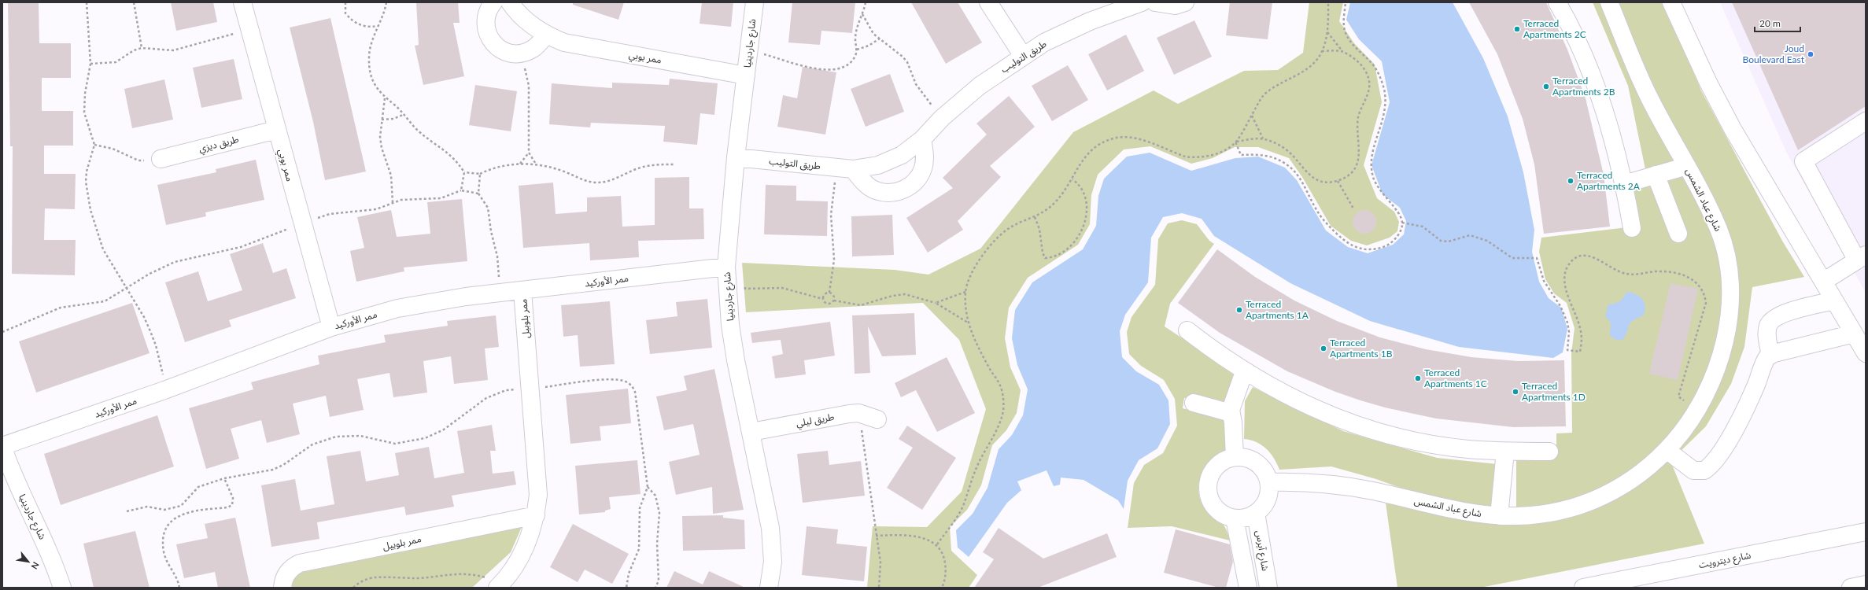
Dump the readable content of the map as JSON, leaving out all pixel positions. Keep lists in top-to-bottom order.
{
  "streets": {
    "street": [
      "شارع جاردينيا",
      "طريق التوليب",
      "ممر بوبي",
      "طريق ديزي",
      "شارع عباد الشمس",
      "ممر الأوركيد",
      "ممر بلوبيل",
      "طريق ليلي",
      "شارع آيرس",
      "شارع ديترويت"
    ]
  },
  "crossings": [
    ["شارع جاردينيا", "طريق التوليب"],
    ["شارع جاردينيا", "ممر بوبي"],
    ["شارع جاردينيا", "ممر الأوركيد"],
    ["شارع جاردينيا", "طريق ليلي"],
    ["ممر بوبي", "طريق ديزي"],
    ["ممر بوبي", "ممر الأوركيد"],
    ["شارع عباد الشمس", "شارع آيرس"],
    ["ممر الأوركيد", "ممر بلوبيل"]
  ],
  "places": [
    "Terraced Apartments 2C",
    "Joud Boulevard East",
    "Terraced Apartments 2B",
    "Terraced Apartments 2A",
    "Terraced Apartments 1A",
    "Terraced Apartments 1B",
    "Terraced Apartments 1C",
    "Terraced Apartments 1D"
  ],
  "scale_bar": "20 m",
  "north": "bottom right"
}
